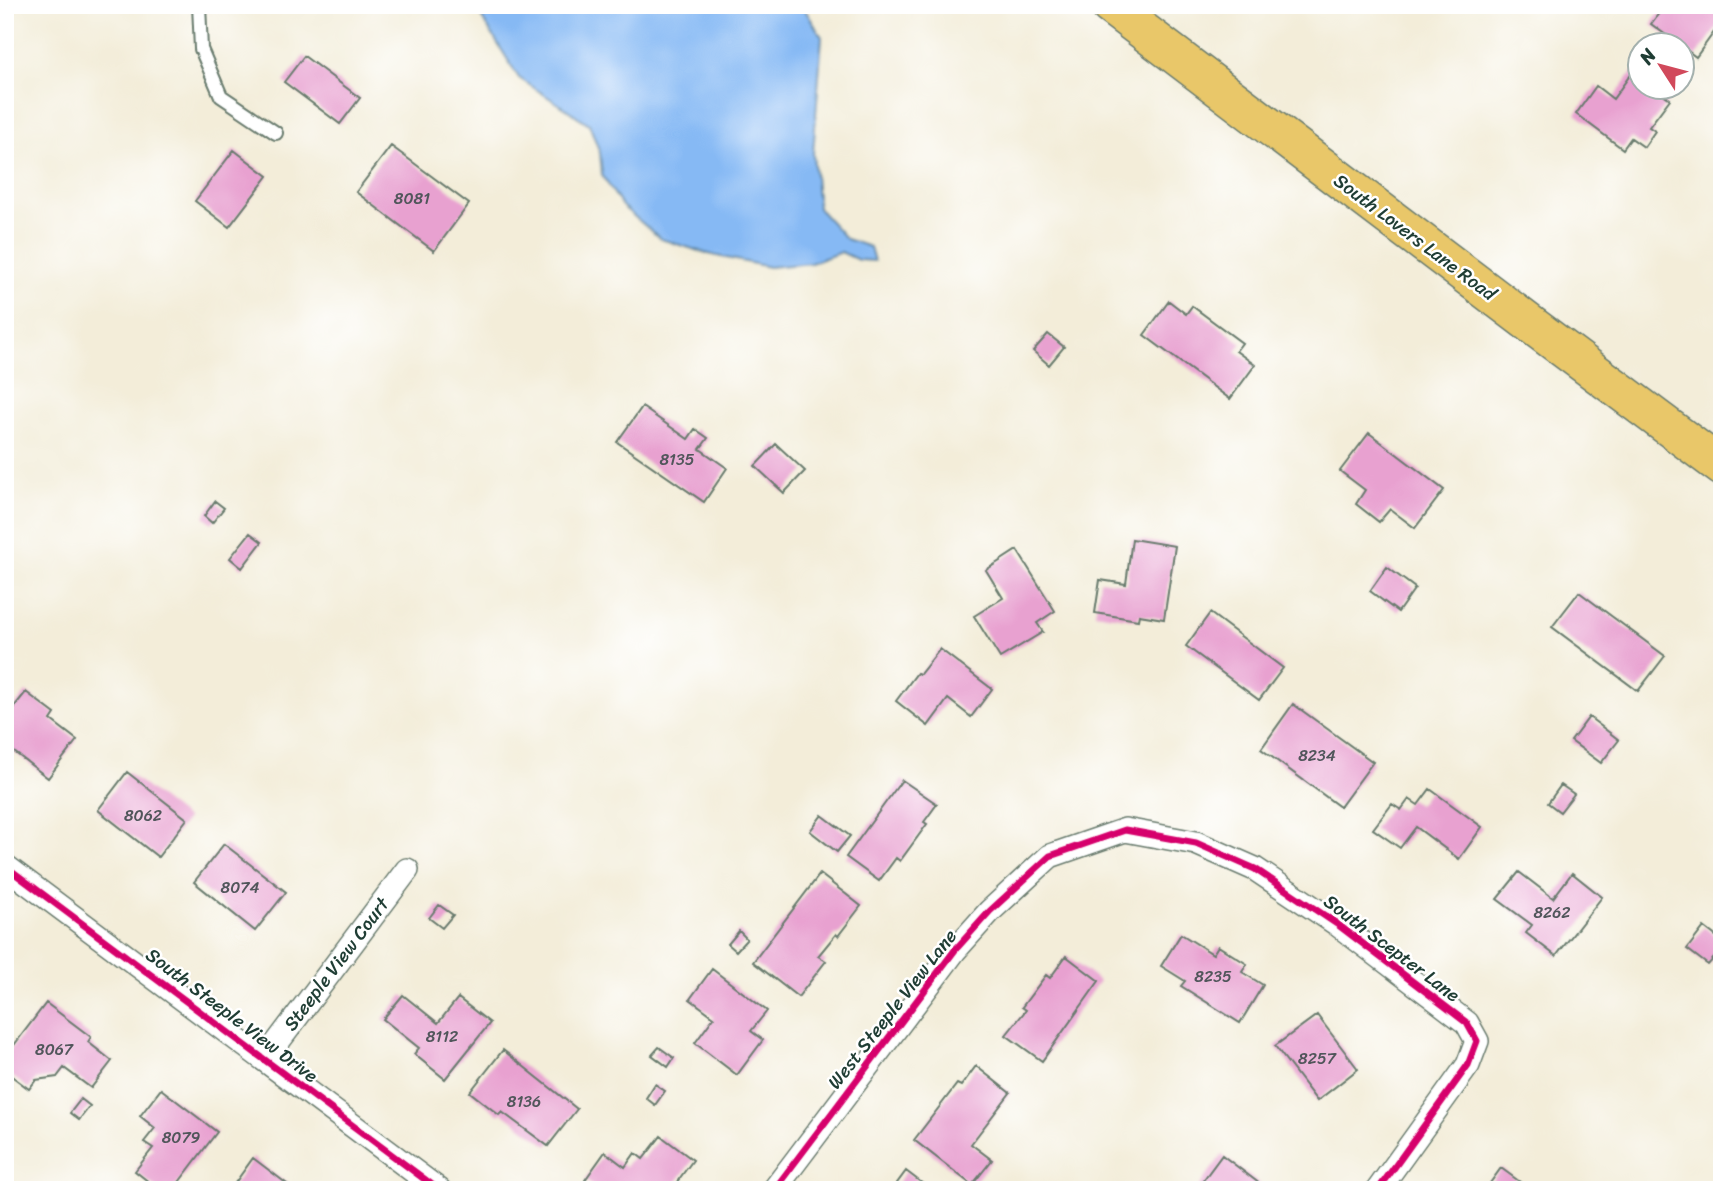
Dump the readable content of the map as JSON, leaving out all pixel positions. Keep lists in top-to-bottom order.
{
  "streets": {
    "main road": ["South Lovers Lane Road"],
    "street": [
      "South Scepter Lane",
      "Steeple View Court",
      "West Steeple View Lane",
      "South Steeple View Drive"
    ]
  },
  "crossings": [
    ["South Scepter Lane", "West Steeple View Lane"],
    ["Steeple View Court", "South Steeple View Drive"]
  ],
  "house_numbers": [
    "8081",
    "8135",
    "8234",
    "8062",
    "8074",
    "8262",
    "8235",
    "8112",
    "8067",
    "8257",
    "8136",
    "8079"
  ],
  "north": "top left"
}
